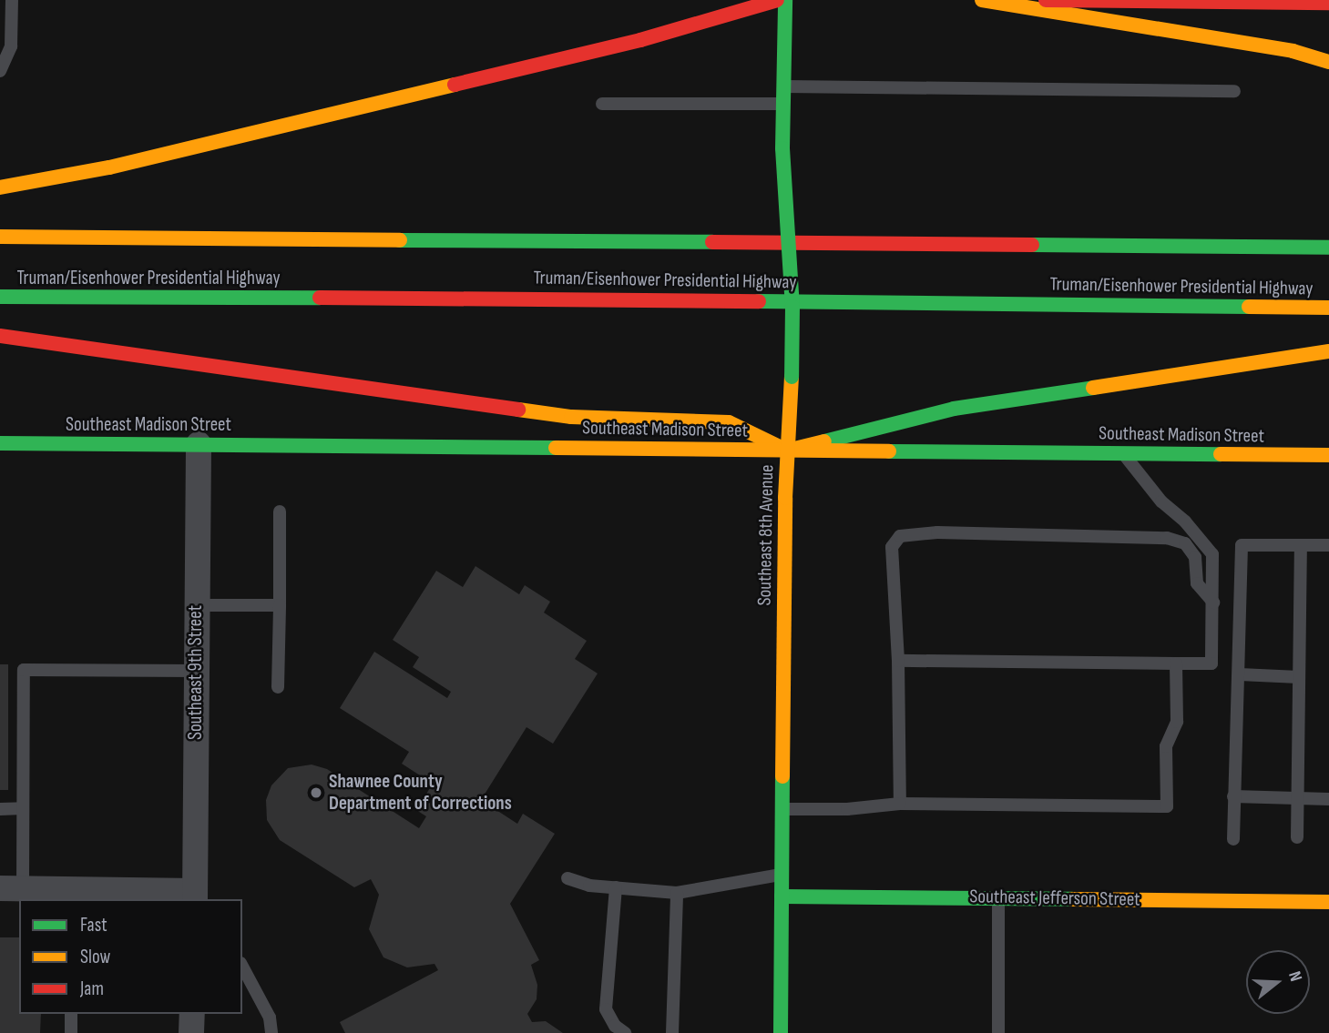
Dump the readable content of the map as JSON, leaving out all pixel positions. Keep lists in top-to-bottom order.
{
  "streets": {
    "main road": [
      "Truman/Eisenhower Presidential Highway",
      "Southeast Madison Street",
      "Southeast 8th Avenue",
      "Southeast Jefferson Street"
    ],
    "street": ["Southeast 9th Street"]
  },
  "crossings": [
    ["Southeast Madison Street", "Southeast 8th Avenue"],
    ["Southeast Madison Street", "Southeast 9th Street"],
    ["Southeast 8th Avenue", "Southeast Jefferson Street"]
  ],
  "places": ["Shawnee County Department of Corrections"],
  "legend": ["Fast", "Slow", "Jam"],
  "north": "right"
}
